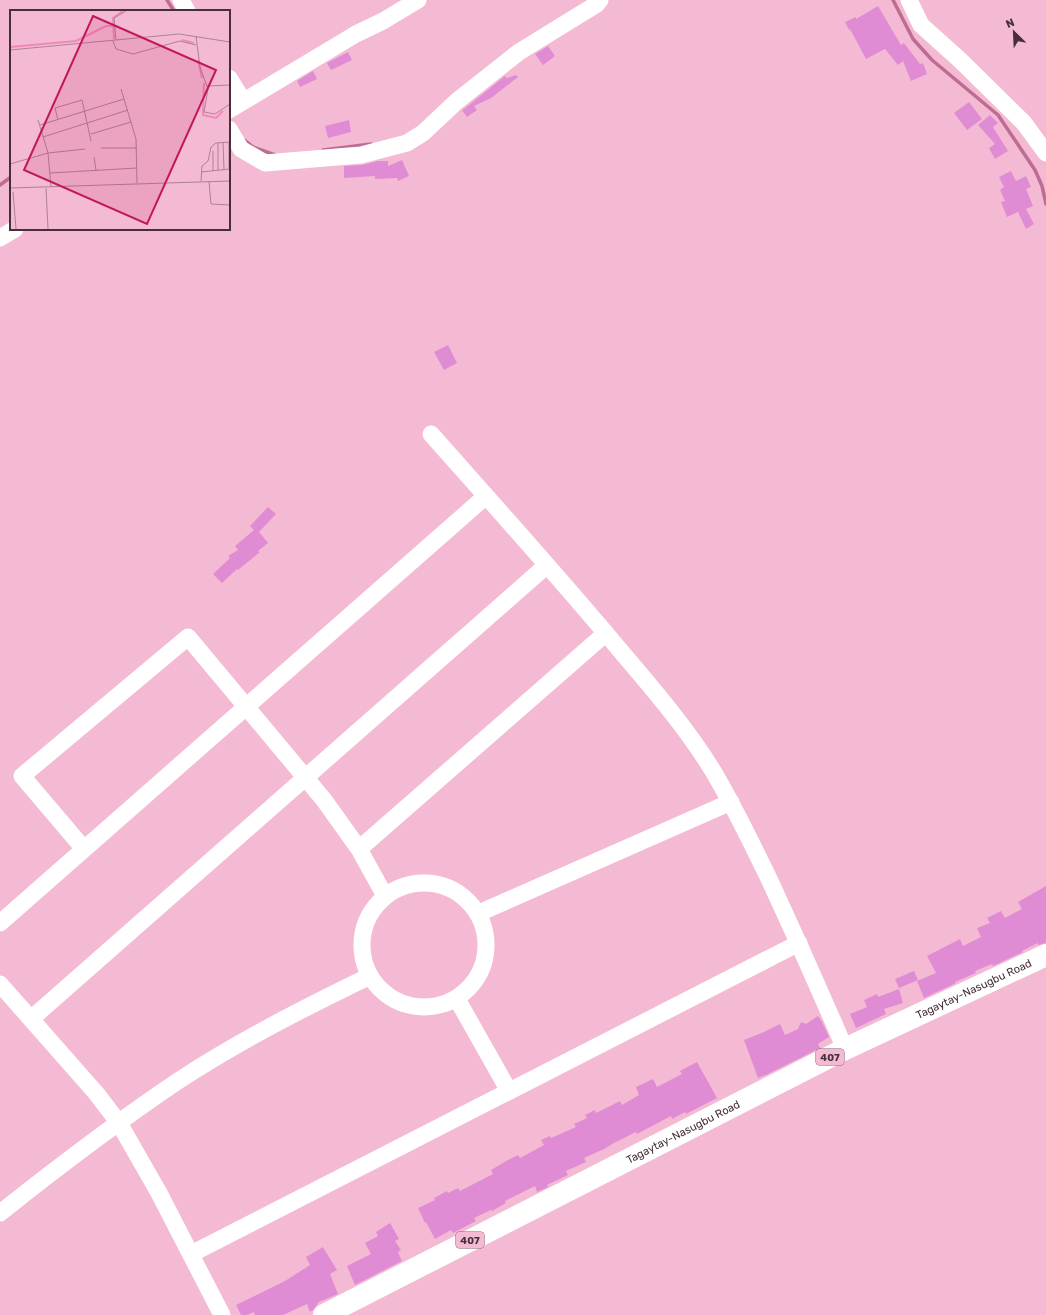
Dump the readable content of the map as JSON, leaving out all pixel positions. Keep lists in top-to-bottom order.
{
  "streets": {
    "main road": ["Tagaytay-Nasugbu Road", "407"]
  },
  "north": "top left"
}
